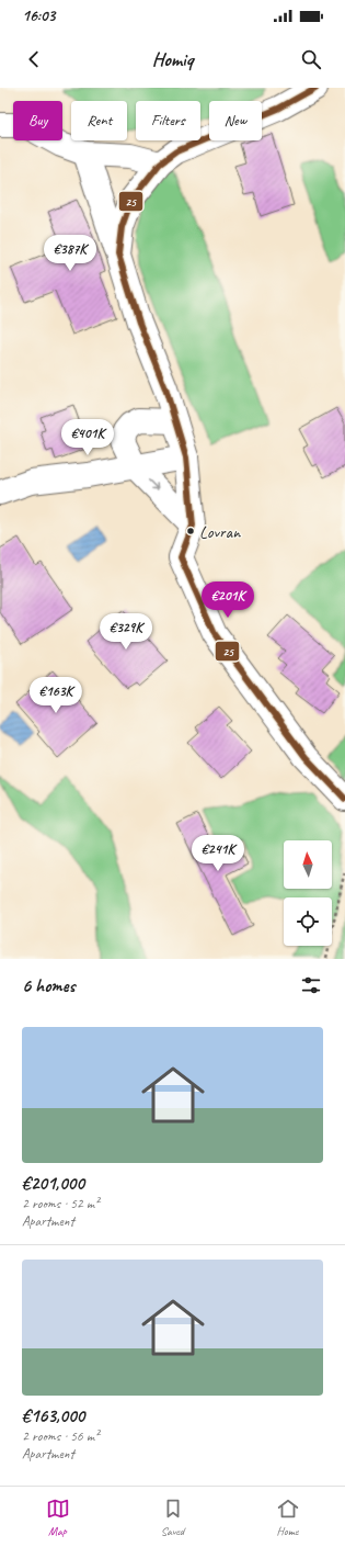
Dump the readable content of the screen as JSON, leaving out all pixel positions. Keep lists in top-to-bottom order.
{
  "places": ["Lovran"],
  "lines": ["transit line 25"],
  "north": "top",
  "page": {
    "status": "16:03",
    "header": "Homiq",
    "chip": [
      "Buy",
      "Rent",
      "Filters",
      "New"
    ],
    "price": [
      "€387K",
      "€401K",
      "€201K",
      "€329K",
      "€163K",
      "€241K"
    ],
    "heading": "6 homes",
    "list": [
      {
        "name": "€201,000",
        "note": "2 rooms · 52 m² · Apartment"
      },
      {
        "name": "€163,000",
        "note": "2 rooms · 56 m² · Apartment"
      }
    ],
    "tabs": ["Map", "Saved", "Home"]
  }
}
